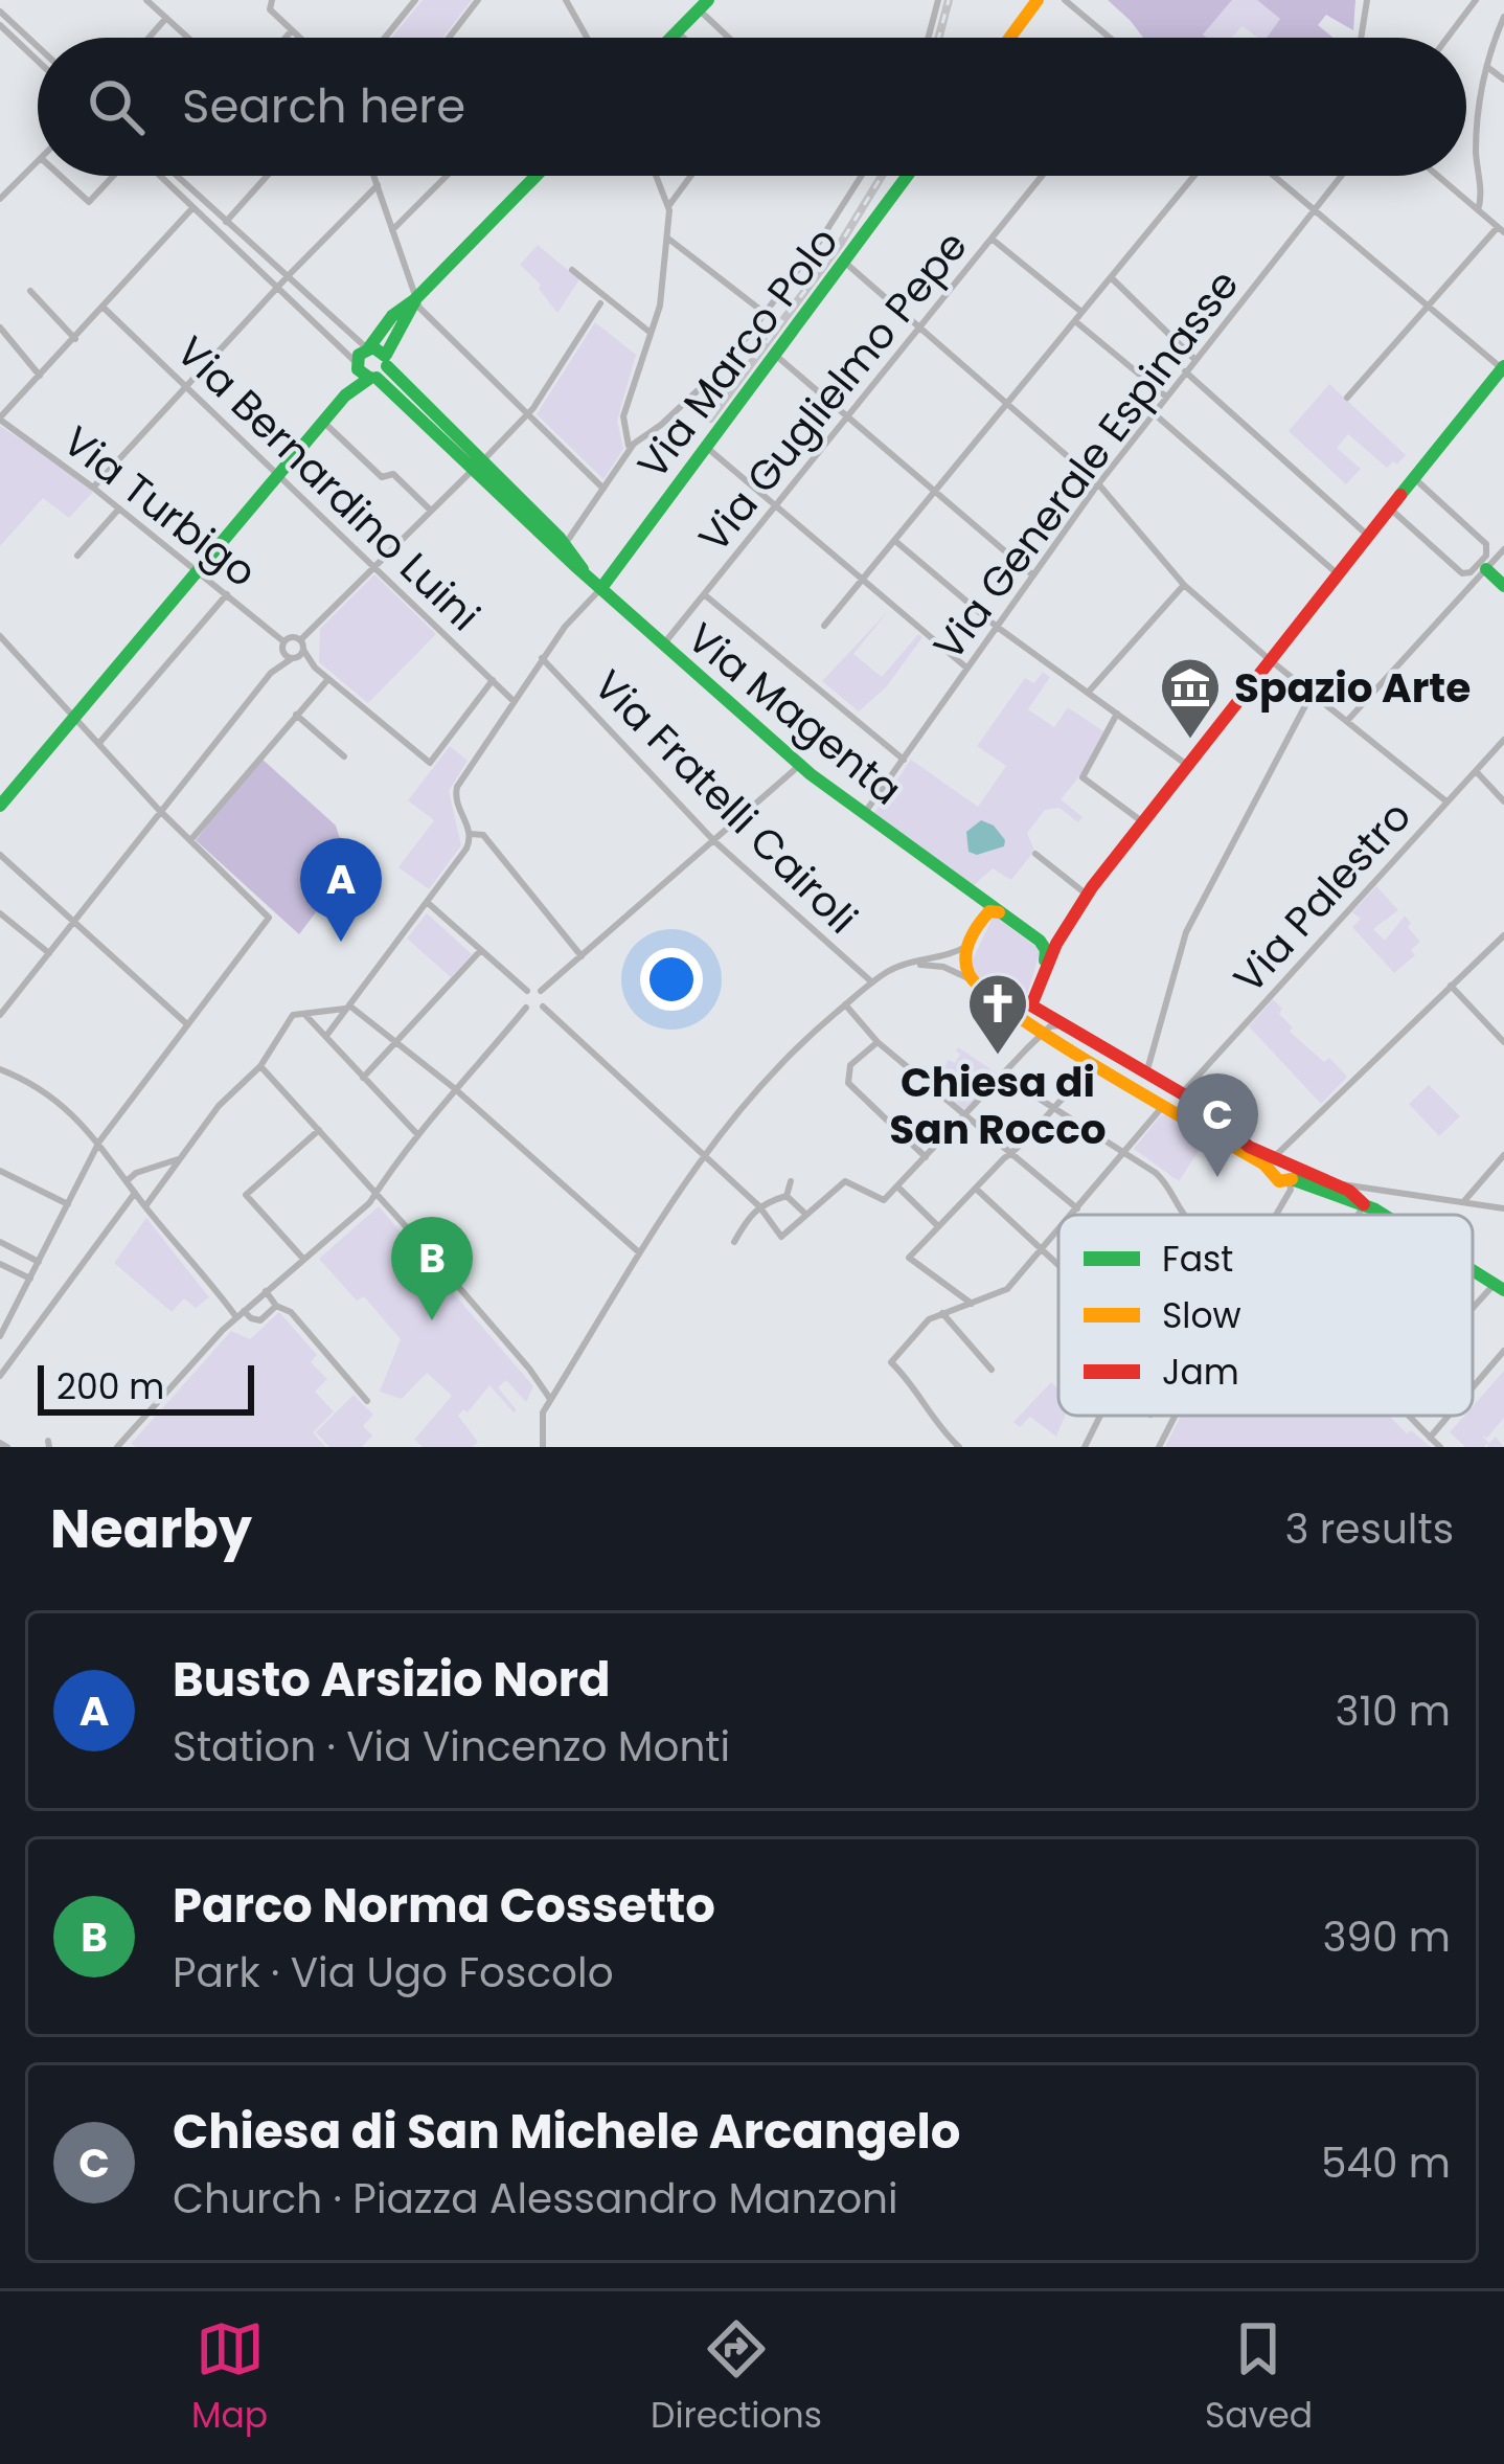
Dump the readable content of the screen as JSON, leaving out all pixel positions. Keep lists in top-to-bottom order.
{
  "streets": {
    "street": [
      "Via Marco Polo",
      "Via Guglielmo Pepe",
      "Via Generale Espinasse",
      "Via Bernardino Luini",
      "Via Turbigo",
      "Via Magenta",
      "Via Fratelli Cairoli",
      "Via Palestro"
    ]
  },
  "crossings": [
    ["Via Marco Polo", "Via Magenta"],
    ["Via Guglielmo Pepe", "Via Magenta"],
    ["Via Generale Espinasse", "Via Magenta"]
  ],
  "places": {
    "museum": ["Spazio Arte"],
    "church": ["Chiesa di San Rocco"]
  },
  "legend": ["Fast", "Slow", "Jam"],
  "scale_bar": "200 m",
  "page": {
    "search": "Search here",
    "pins": ["A", "C", "B"],
    "scale": "200 m",
    "heading": ["Nearby", "3 results"],
    "list": [
      {
        "mark": "A",
        "name": "Busto Arsizio Nord",
        "note": "Station · Via Vincenzo Monti",
        "value": "310 m"
      },
      {
        "mark": "B",
        "name": "Parco Norma Cossetto",
        "note": "Park · Via Ugo Foscolo",
        "value": "390 m"
      },
      {
        "mark": "C",
        "name": "Chiesa di San Michele Arcangelo",
        "note": "Church · Piazza Alessandro Manzoni",
        "value": "540 m"
      }
    ],
    "nav": ["Map", "Directions", "Saved"]
  }
}
